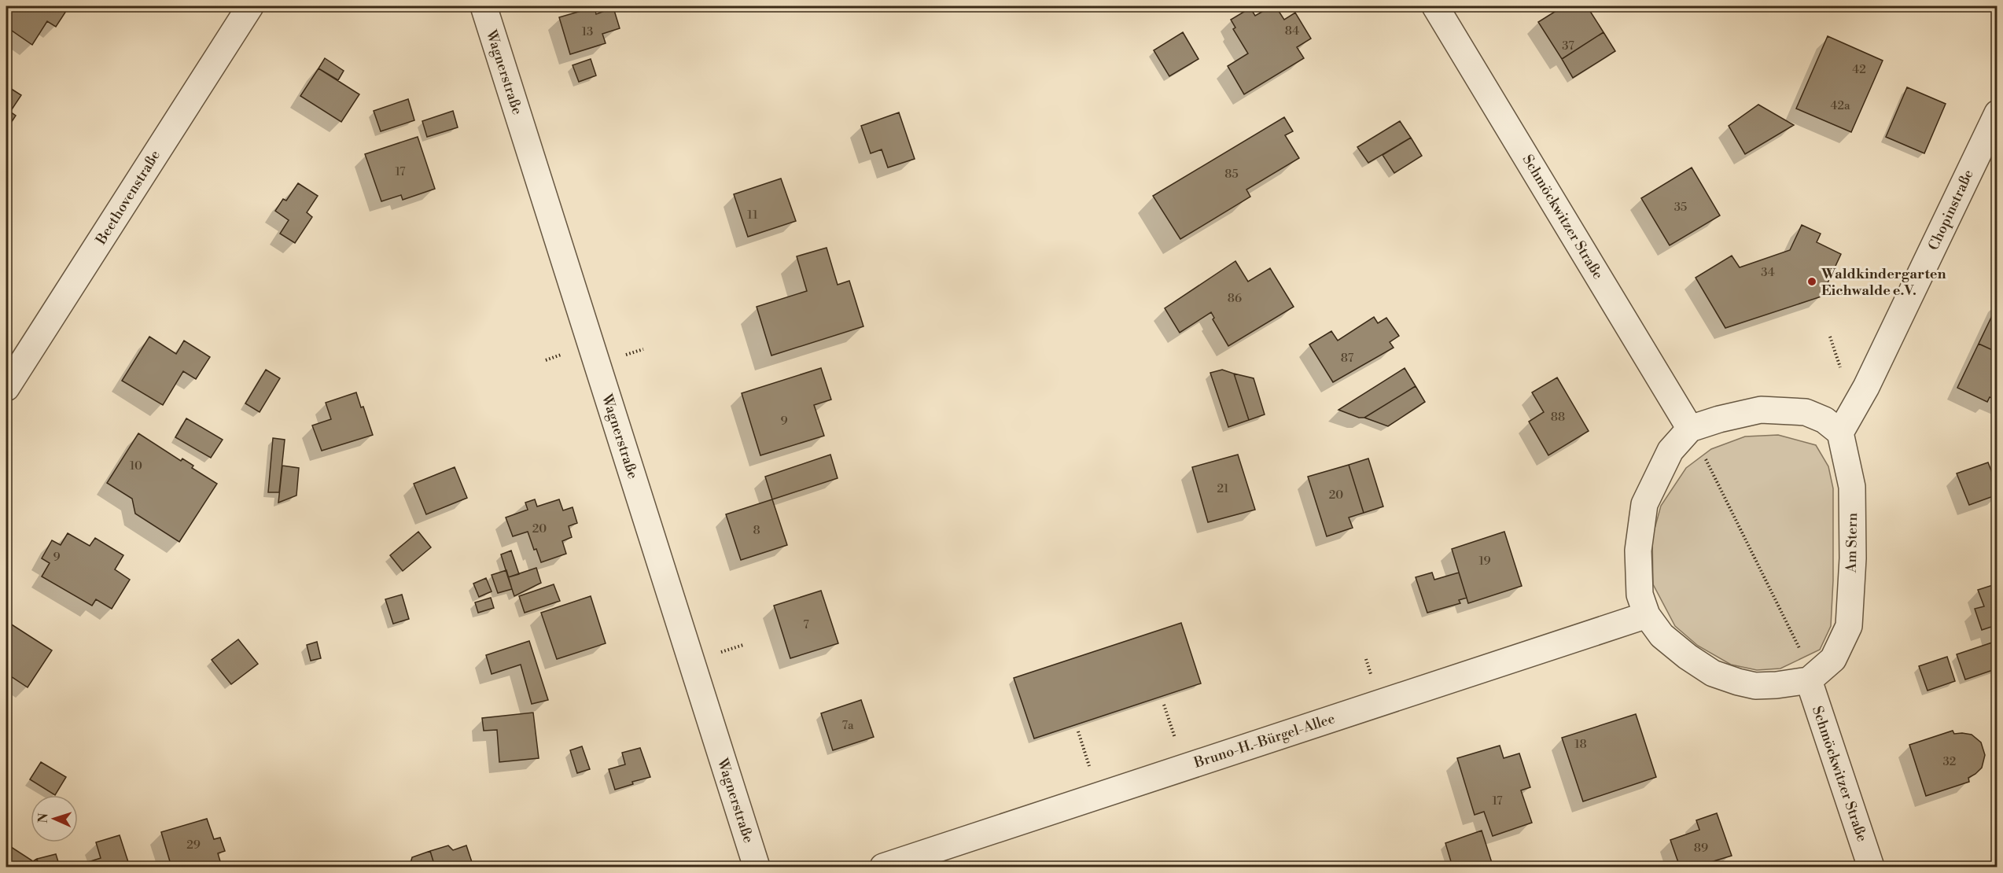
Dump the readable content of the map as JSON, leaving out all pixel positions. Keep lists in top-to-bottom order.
{
  "streets": {
    "street": [
      "Wagnerstraße",
      "Beethovenstraße",
      "Chopinstraße",
      "Schmöckwitzer Straße",
      "Am Stern",
      "Bruno-H.-Bürgel-Allee"
    ]
  },
  "crossings": [
    ["Chopinstraße", "Am Stern"],
    ["Schmöckwitzer Straße", "Am Stern"]
  ],
  "places": ["Waldkindergarten Eichwalde e.V."],
  "house_numbers": [
    "84",
    "13",
    "37",
    "42",
    "42a",
    "17",
    "85",
    "35",
    "11",
    "34",
    "86",
    "87",
    "88",
    "9",
    "10",
    "21",
    "20",
    "20",
    "8",
    "9",
    "19",
    "7",
    "7a",
    "18",
    "32",
    "17",
    "29",
    "89"
  ],
  "north": "left"
}
